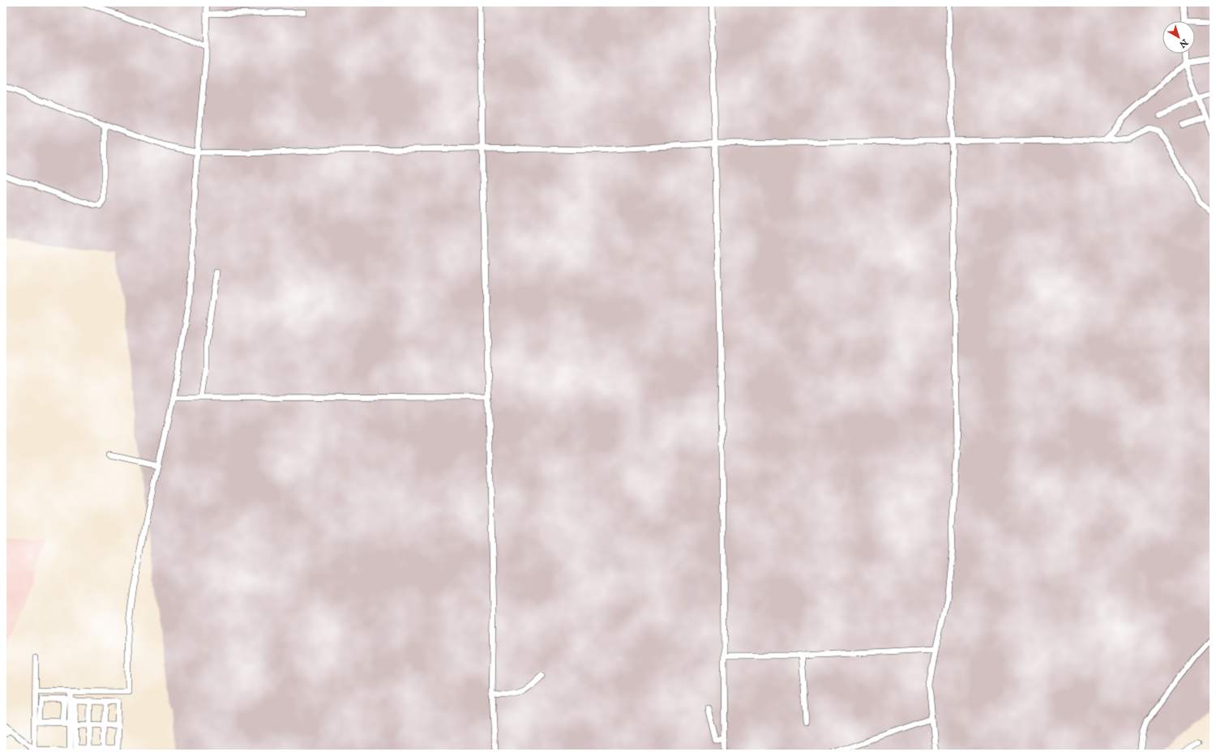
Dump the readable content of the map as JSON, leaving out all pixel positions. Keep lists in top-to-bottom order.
{
  "north": "bottom right"
}
